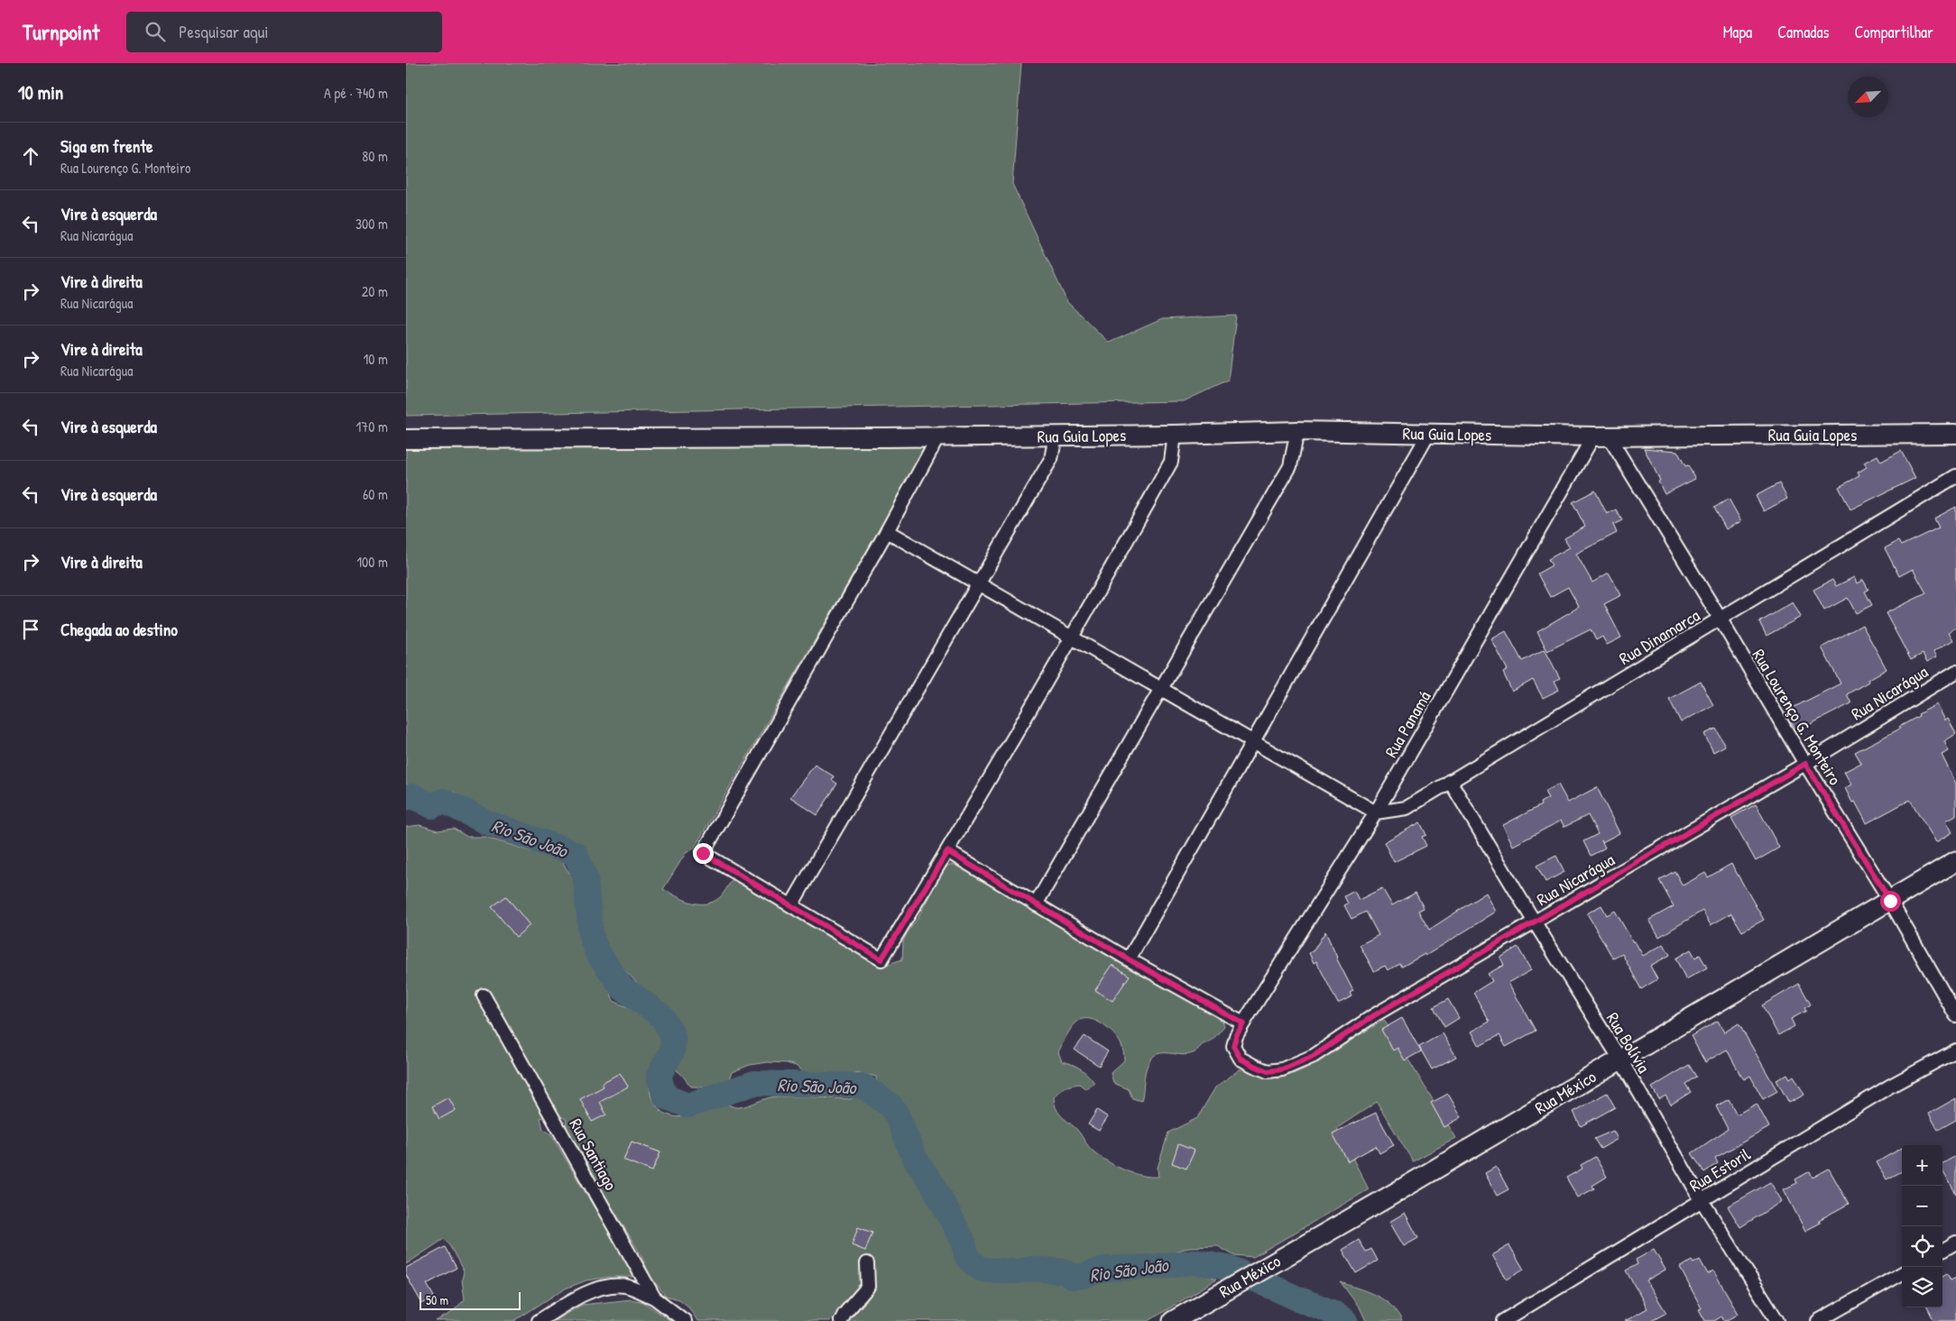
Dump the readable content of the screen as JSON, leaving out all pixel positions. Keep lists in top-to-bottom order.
{
  "streets": {
    "main road": ["Rua México"],
    "street": [
      "Rua Guia Lopes",
      "Rua Dinamarca",
      "Rua Nicarágua",
      "Rua Lourenço G. Monteiro",
      "Rua Panamá",
      "Rua Bolívia",
      "Rua Santiago",
      "Rua Estoril"
    ]
  },
  "crossings": [
    ["Rua Guia Lopes", "Rua Lourenço G. Monteiro"],
    ["Rua Guia Lopes", "Rua Panamá"],
    ["Rua Dinamarca", "Rua Lourenço G. Monteiro"],
    ["Rua Dinamarca", "Rua Panamá"],
    ["Rua Dinamarca", "Rua Bolívia"],
    ["Rua Nicarágua", "Rua Lourenço G. Monteiro"],
    ["Rua Nicarágua", "Rua Panamá"],
    ["Rua Nicarágua", "Rua Bolívia"],
    ["Rua Lourenço G. Monteiro", "Rua Panamá"],
    ["Rua Lourenço G. Monteiro", "Rua México"],
    ["Rua Bolívia", "Rua México"],
    ["Rua Bolívia", "Rua Estoril"]
  ],
  "water": ["Rio São João"],
  "scale_bar": "50 m",
  "north": "bottom left",
  "page": {
    "header": "Turnpoint",
    "search": "Pesquisar aqui",
    "nav": ["Mapa", "Camadas", "Compartilhar"],
    "heading": ["10 min", "A pé · 740 m"],
    "list": [
      ["Siga em frente", "Rua Lourenço G. Monteiro", "80 m"],
      ["Vire à esquerda", "Rua Nicarágua", "300 m"],
      ["Vire à direita", "Rua Nicarágua", "20 m"],
      ["Vire à direita", "Rua Nicarágua", "10 m"],
      ["Vire à esquerda", "170 m"],
      ["Vire à esquerda", "60 m"],
      ["Vire à direita", "100 m"],
      "Chegada ao destino"
    ],
    "map_buttons": ["+", "−"],
    "scale": "50 m"
  }
}
